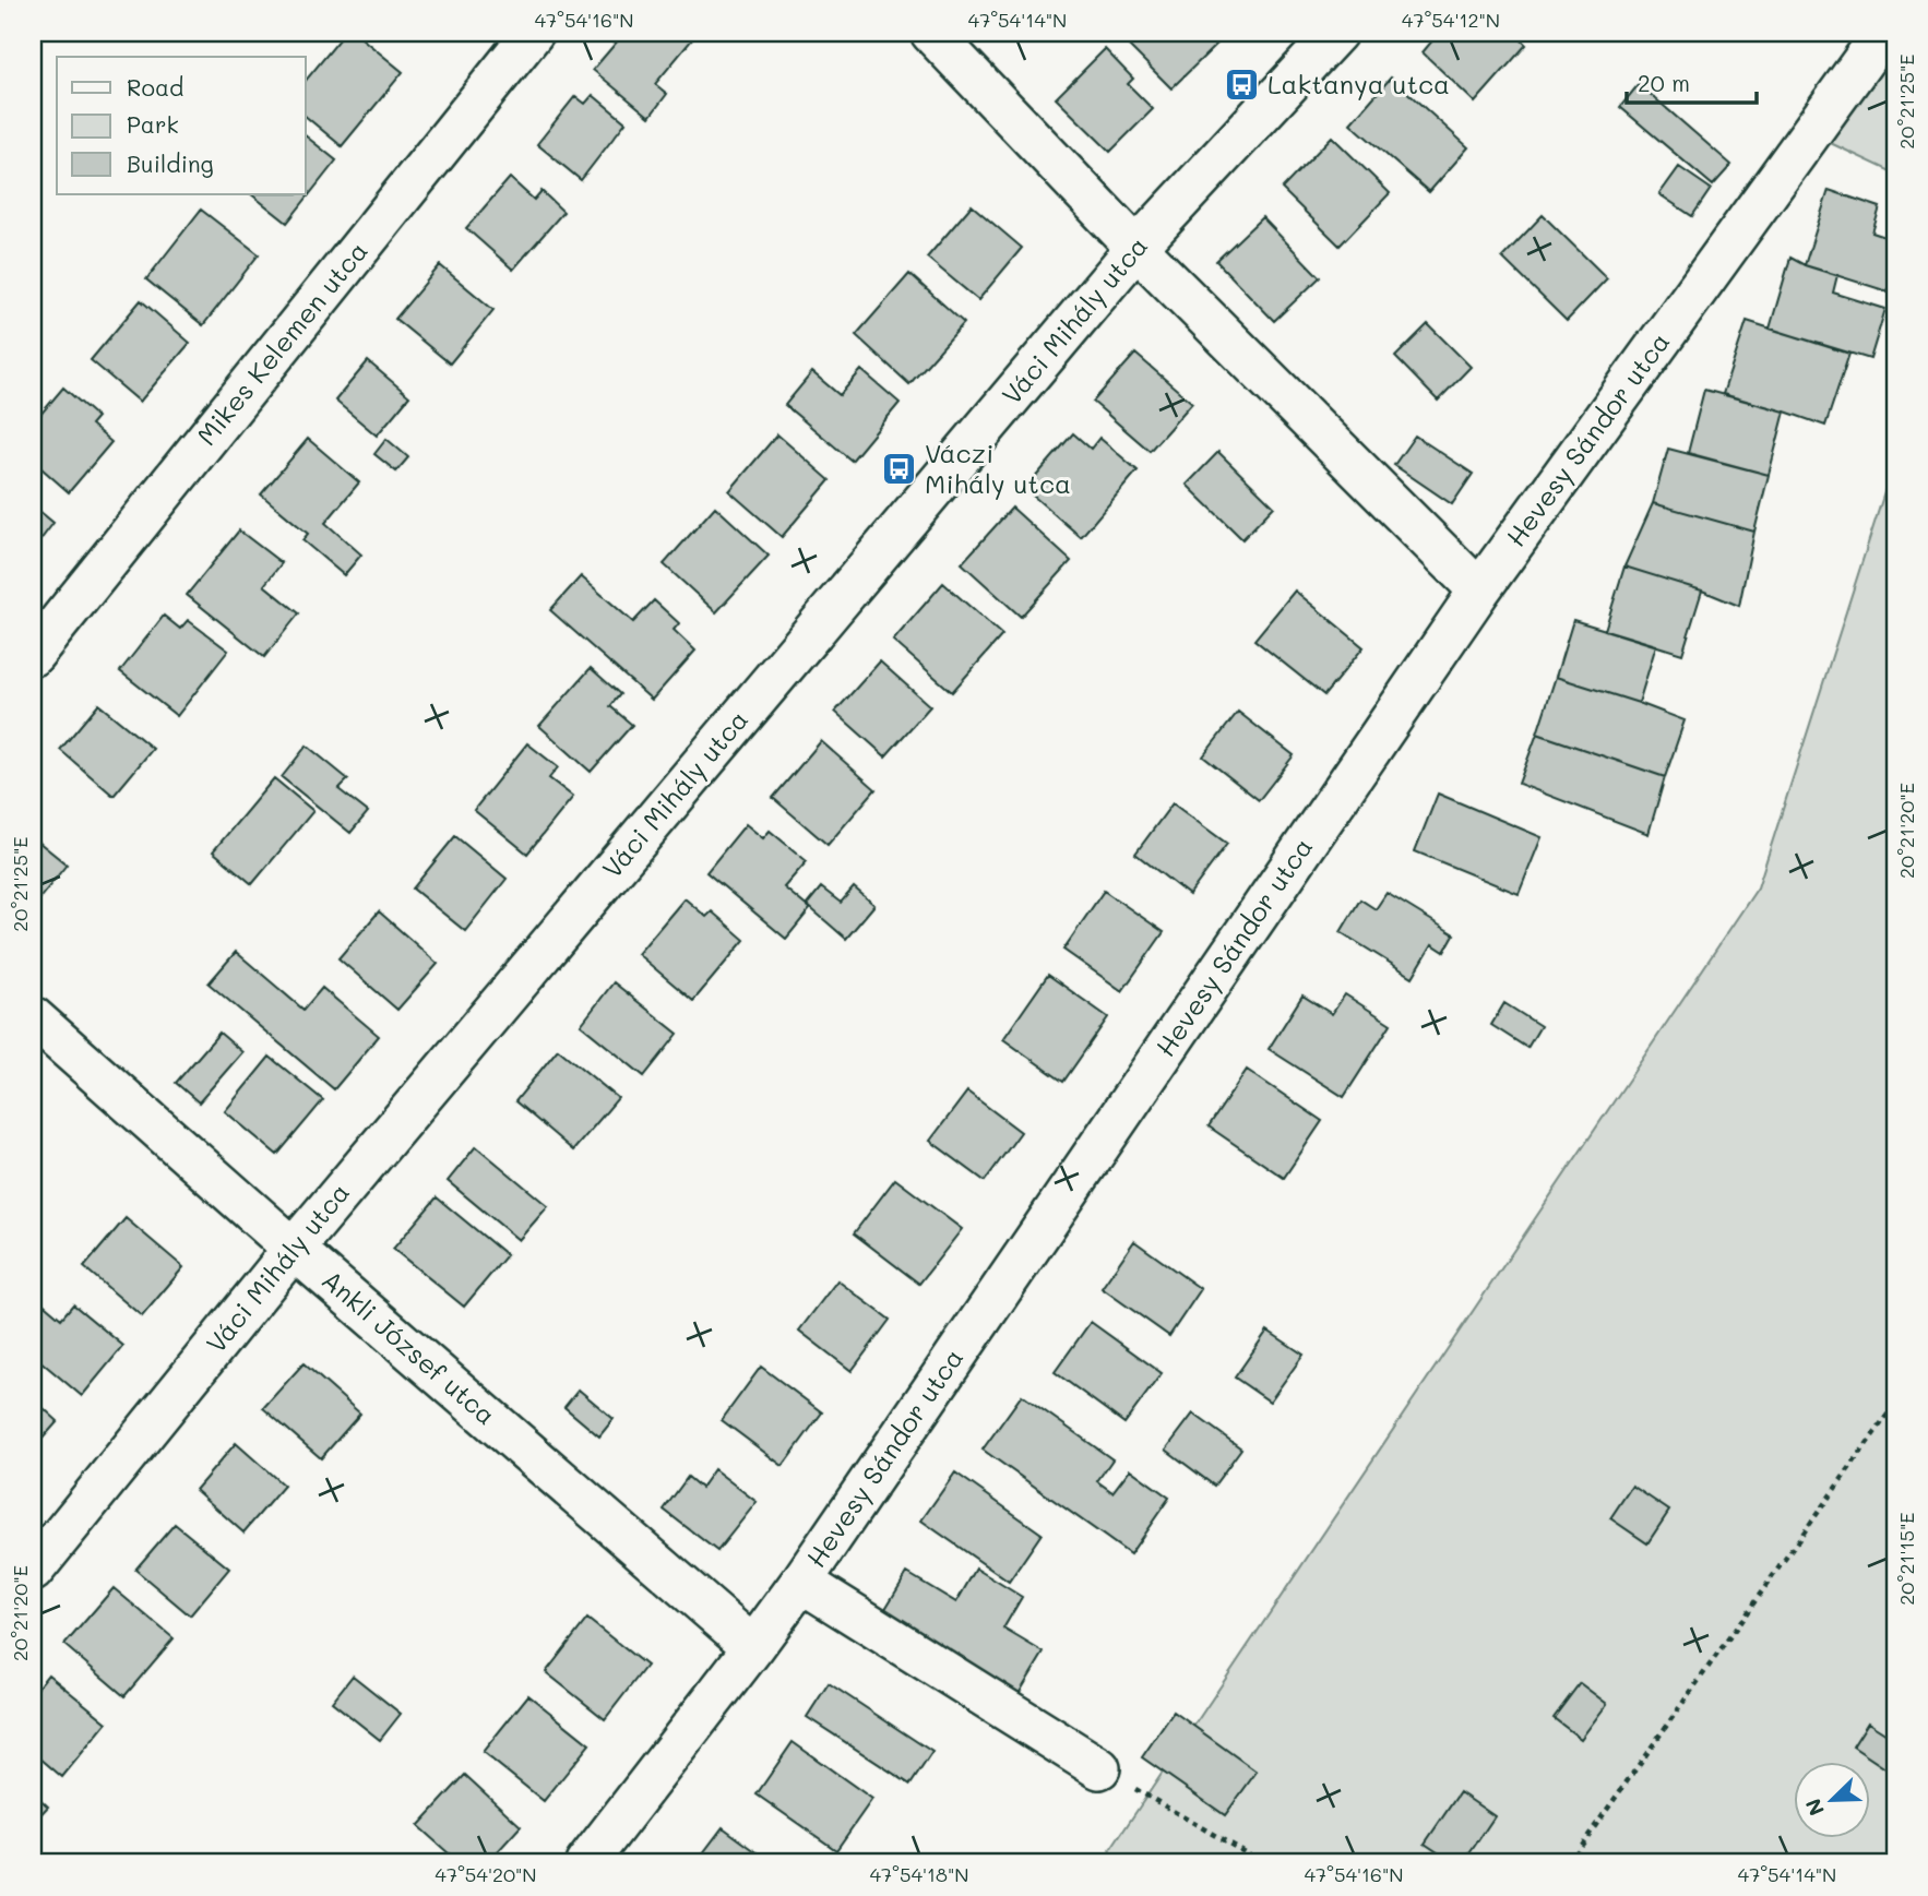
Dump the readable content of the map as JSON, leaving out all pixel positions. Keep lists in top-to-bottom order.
{
  "streets": {
    "street": [
      "Váci Mihály utca",
      "Mikes Kelemen utca",
      "Hevesy Sándor utca",
      "Ankli József utca"
    ]
  },
  "crossings": [
    ["Váci Mihály utca", "Ankli József utca"],
    ["Hevesy Sándor utca", "Ankli József utca"]
  ],
  "places": {
    "bus stop": ["Laktanya utca", "Váczi Mihály utca"]
  },
  "legend": ["Road", "Park", "Building"],
  "scale_bar": "20 m",
  "north": "bottom left",
  "coordinates": [
    "47°54'16\"N",
    "47°54'14\"N",
    "47°54'12\"N",
    "20°21'25\"E",
    "20°21'20\"E",
    "20°21'15\"E",
    "47°54'20\"N",
    "47°54'18\"N"
  ]
}
